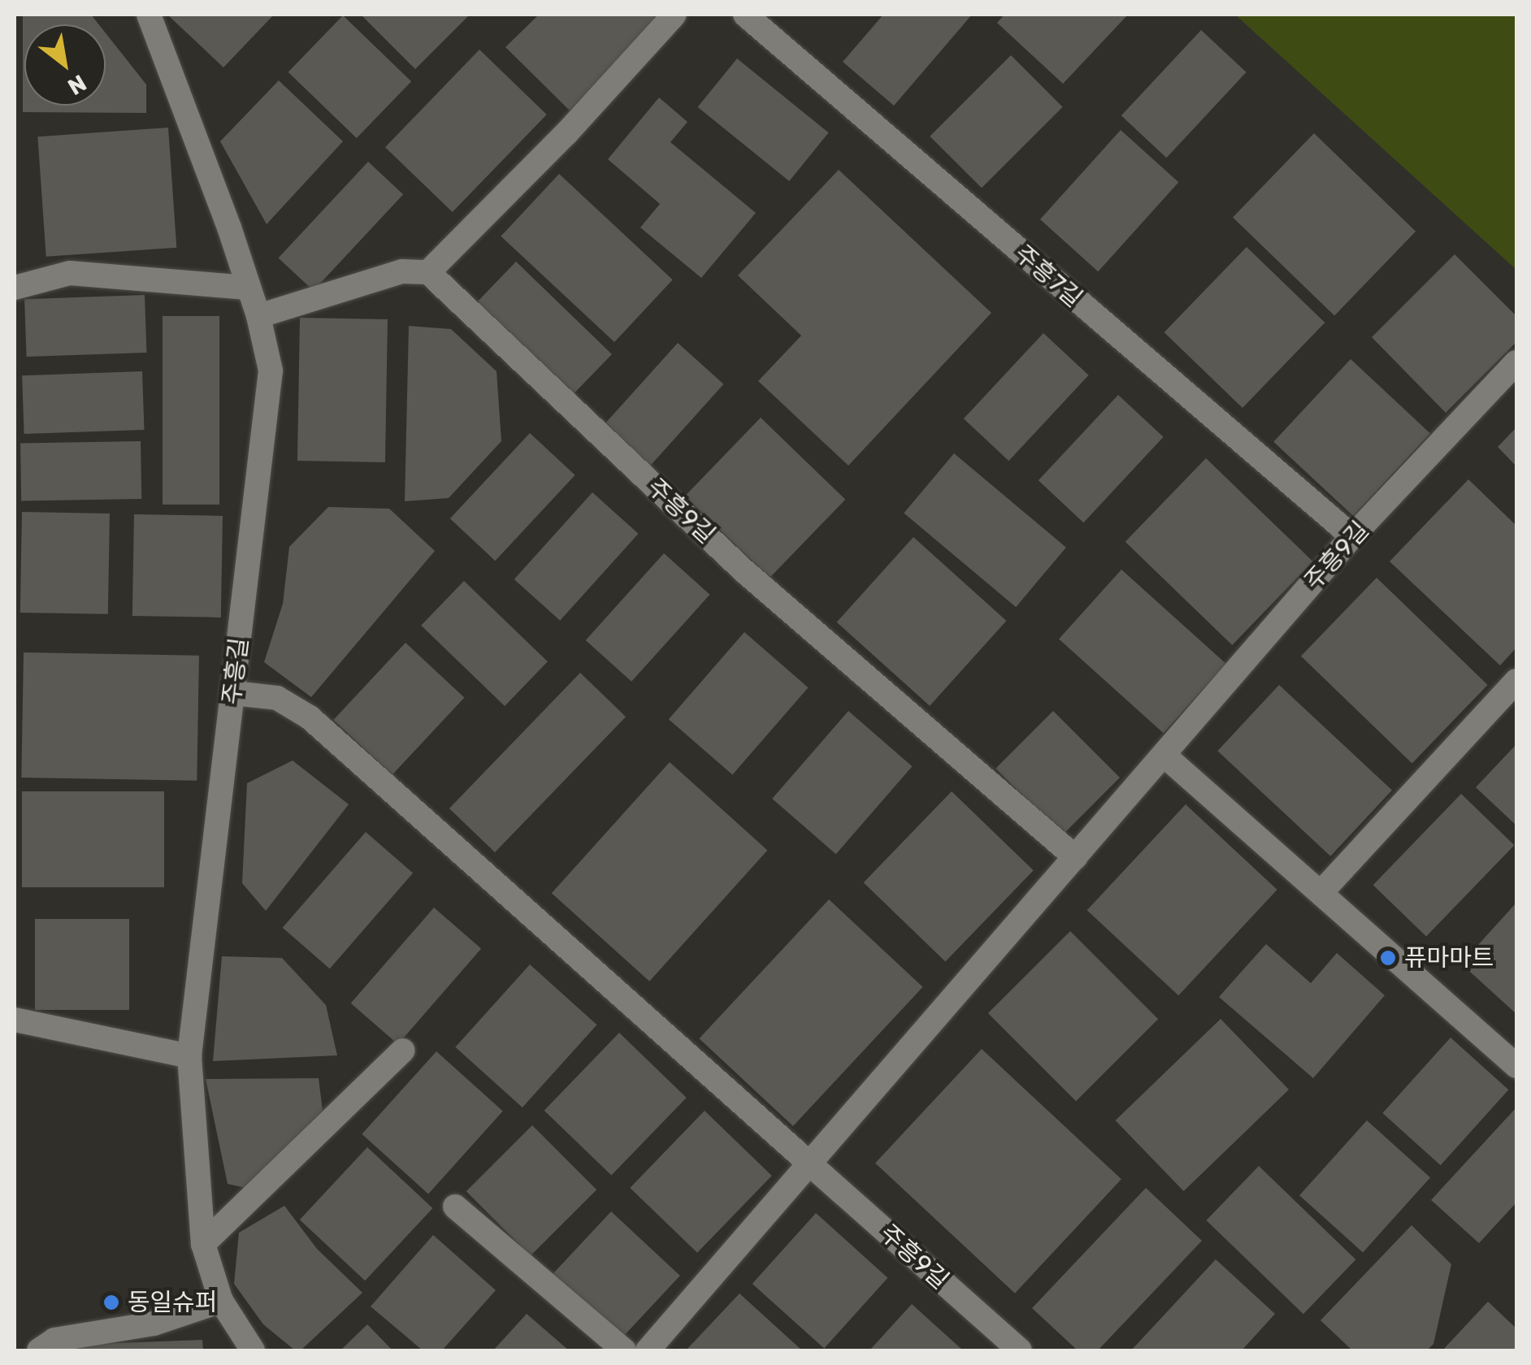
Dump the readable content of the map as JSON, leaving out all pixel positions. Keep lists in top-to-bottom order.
{
  "streets": {
    "street": ["주흥7길", "주흥9길", "주흥길"]
  },
  "crossings": [
    ["주흥7길", "주흥9길"],
    ["주흥9길", "주흥길"]
  ],
  "places": ["퓨마마트", "동일슈퍼"],
  "north": "bottom right"
}
